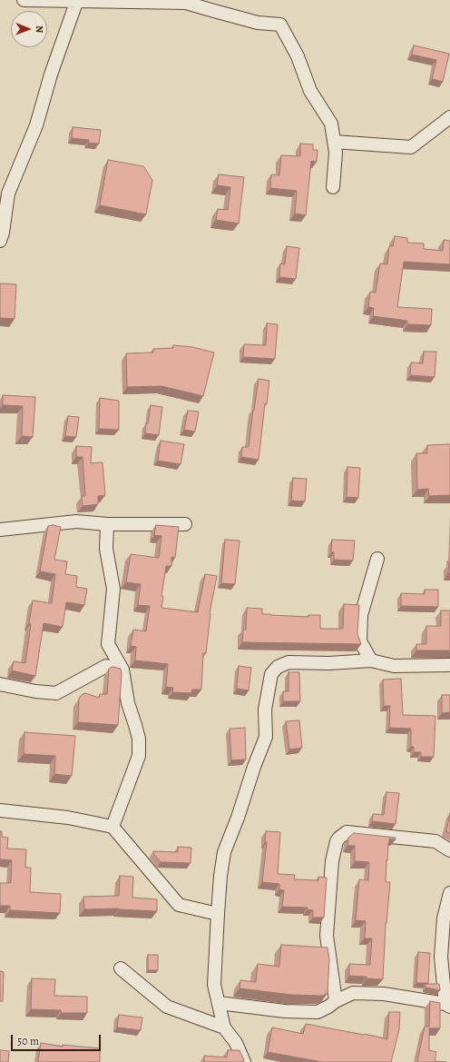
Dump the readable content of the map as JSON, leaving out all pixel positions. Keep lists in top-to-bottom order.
{
  "scale_bar": "50 m",
  "north": "right"
}
